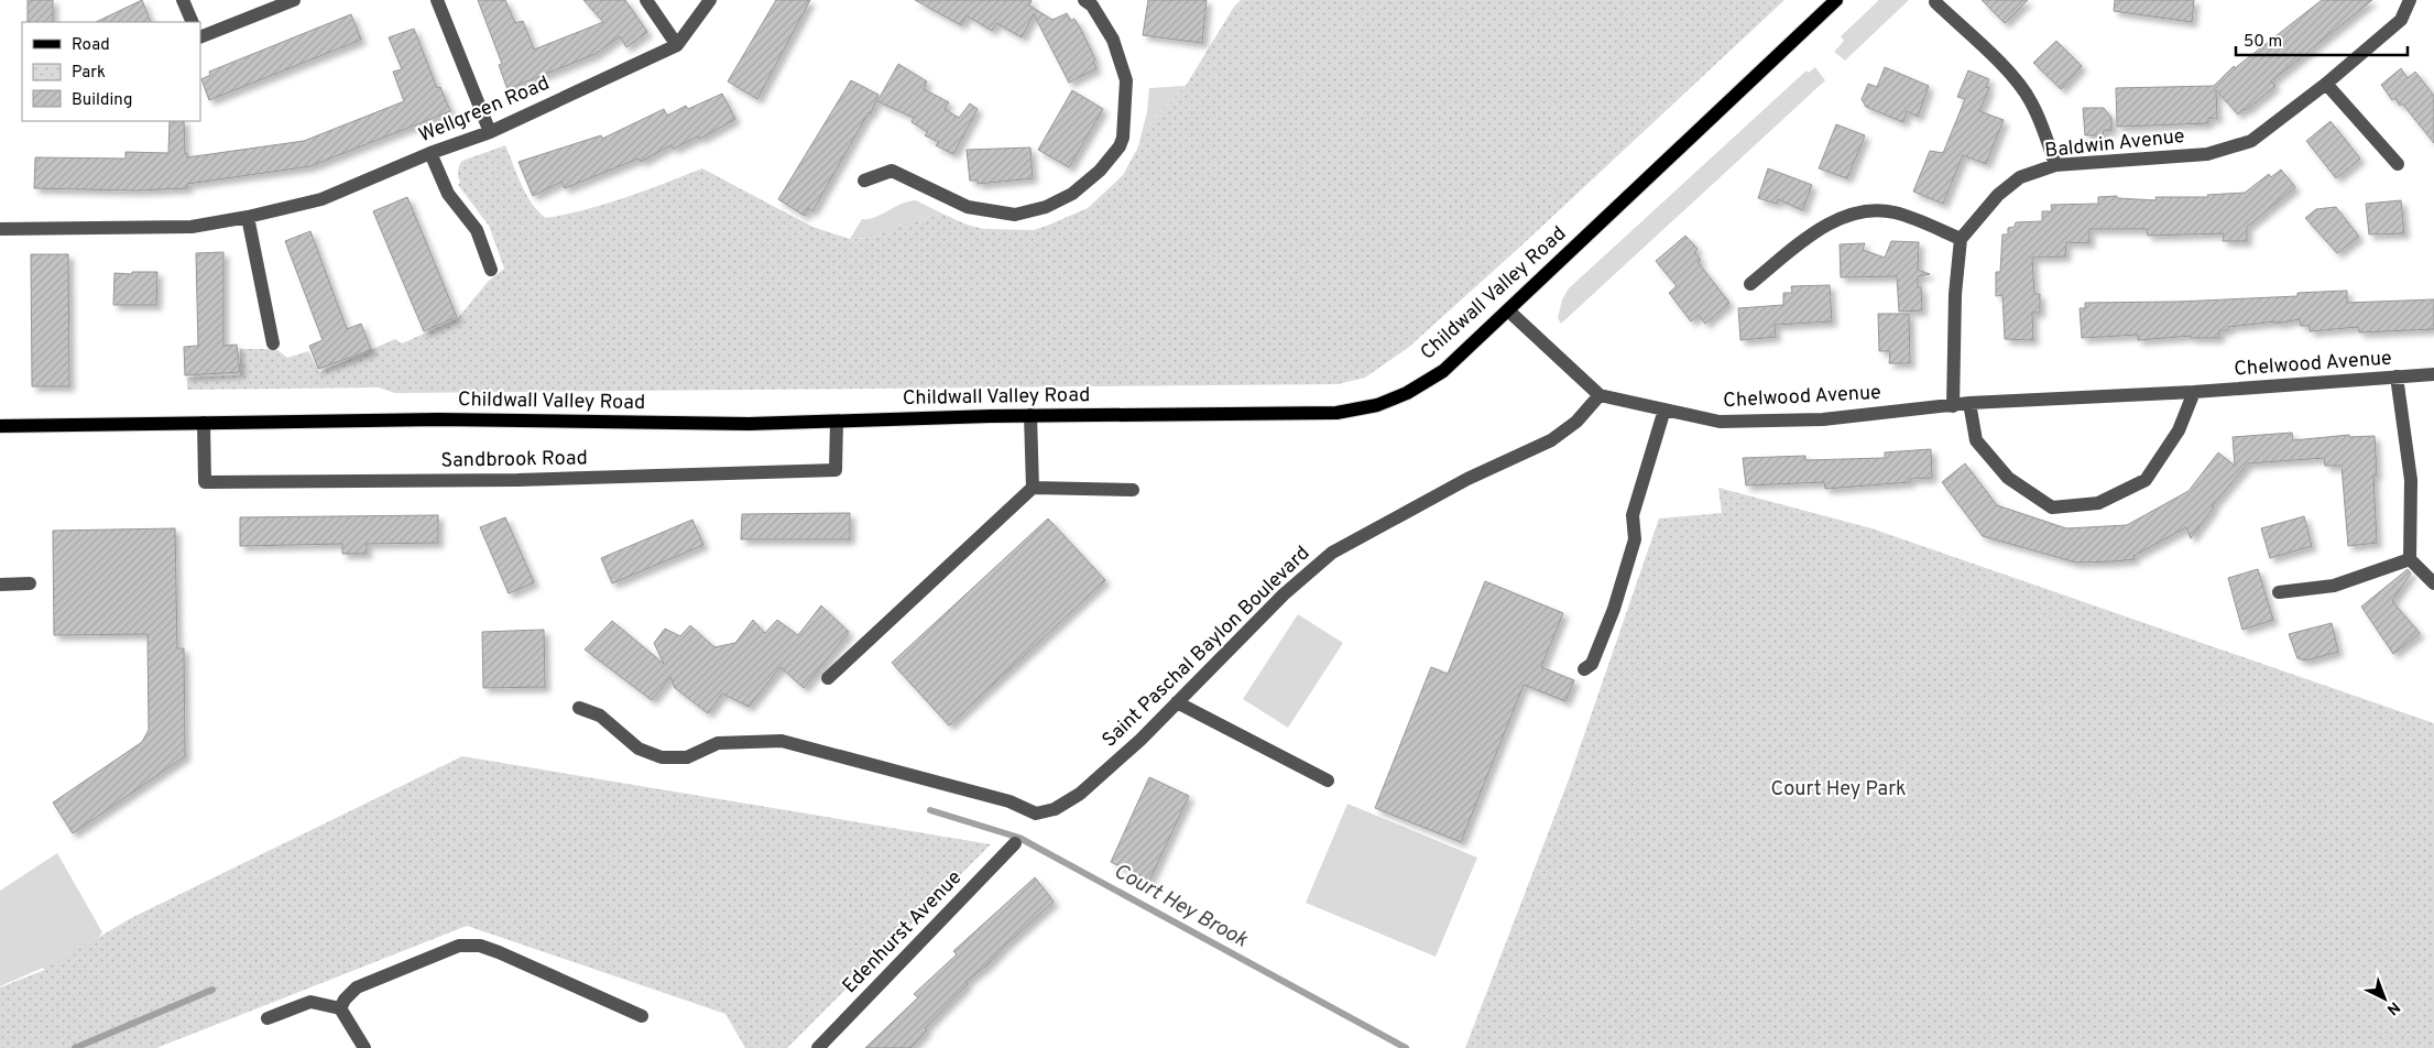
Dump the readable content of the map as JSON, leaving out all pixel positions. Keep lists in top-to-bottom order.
{
  "streets": {
    "main road": ["Childwall Valley Road"],
    "street": [
      "Wellgreen Road",
      "Baldwin Avenue",
      "Chelwood Avenue",
      "Sandbrook Road",
      "Saint Paschal Baylon Boulevard",
      "Edenhurst Avenue"
    ]
  },
  "crossings": [
    ["Childwall Valley Road", "Sandbrook Road"],
    ["Chelwood Avenue", "Saint Paschal Baylon Boulevard"]
  ],
  "water": ["Court Hey Brook"],
  "parks": ["Court Hey Park"],
  "legend": ["Road", "Park", "Building"],
  "scale_bar": "50 m",
  "north": "bottom right"
}
